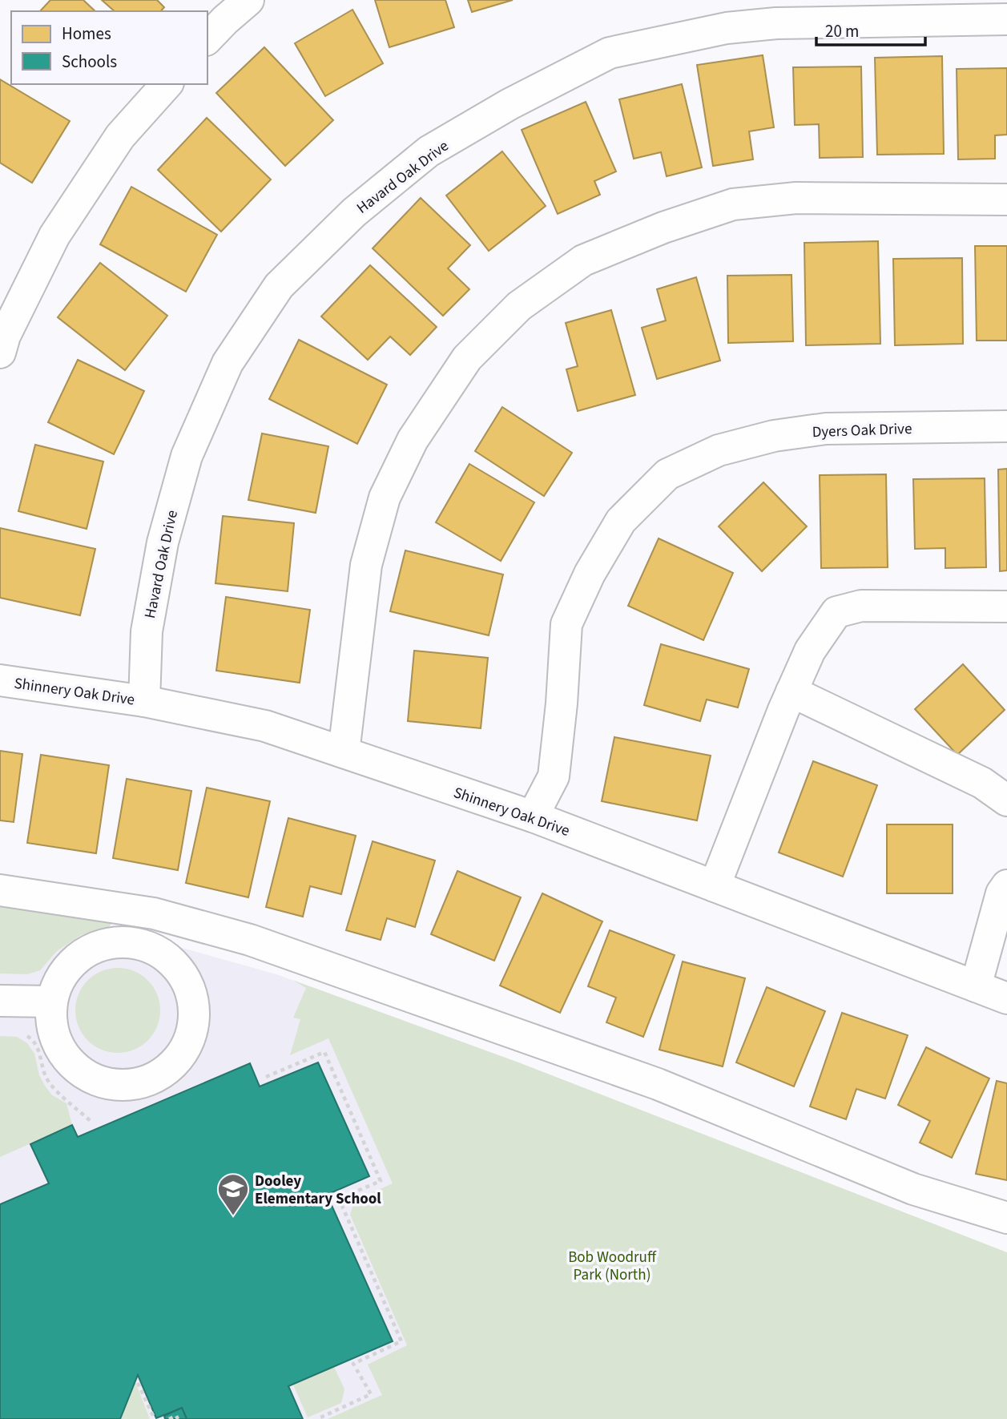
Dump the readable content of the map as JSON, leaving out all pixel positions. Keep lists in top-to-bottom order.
{
  "streets": {
    "street": ["Havard Oak Drive", "Dyers Oak Drive", "Shinnery Oak Drive"]
  },
  "crossings": [
    ["Havard Oak Drive", "Shinnery Oak Drive"],
    ["Dyers Oak Drive", "Shinnery Oak Drive"]
  ],
  "parks": ["Bob Woodruff Park (North)"],
  "places": {
    "school or university": ["Dooley Elementary School"]
  },
  "legend": ["Homes", "Schools"],
  "scale_bar": "20 m"
}
